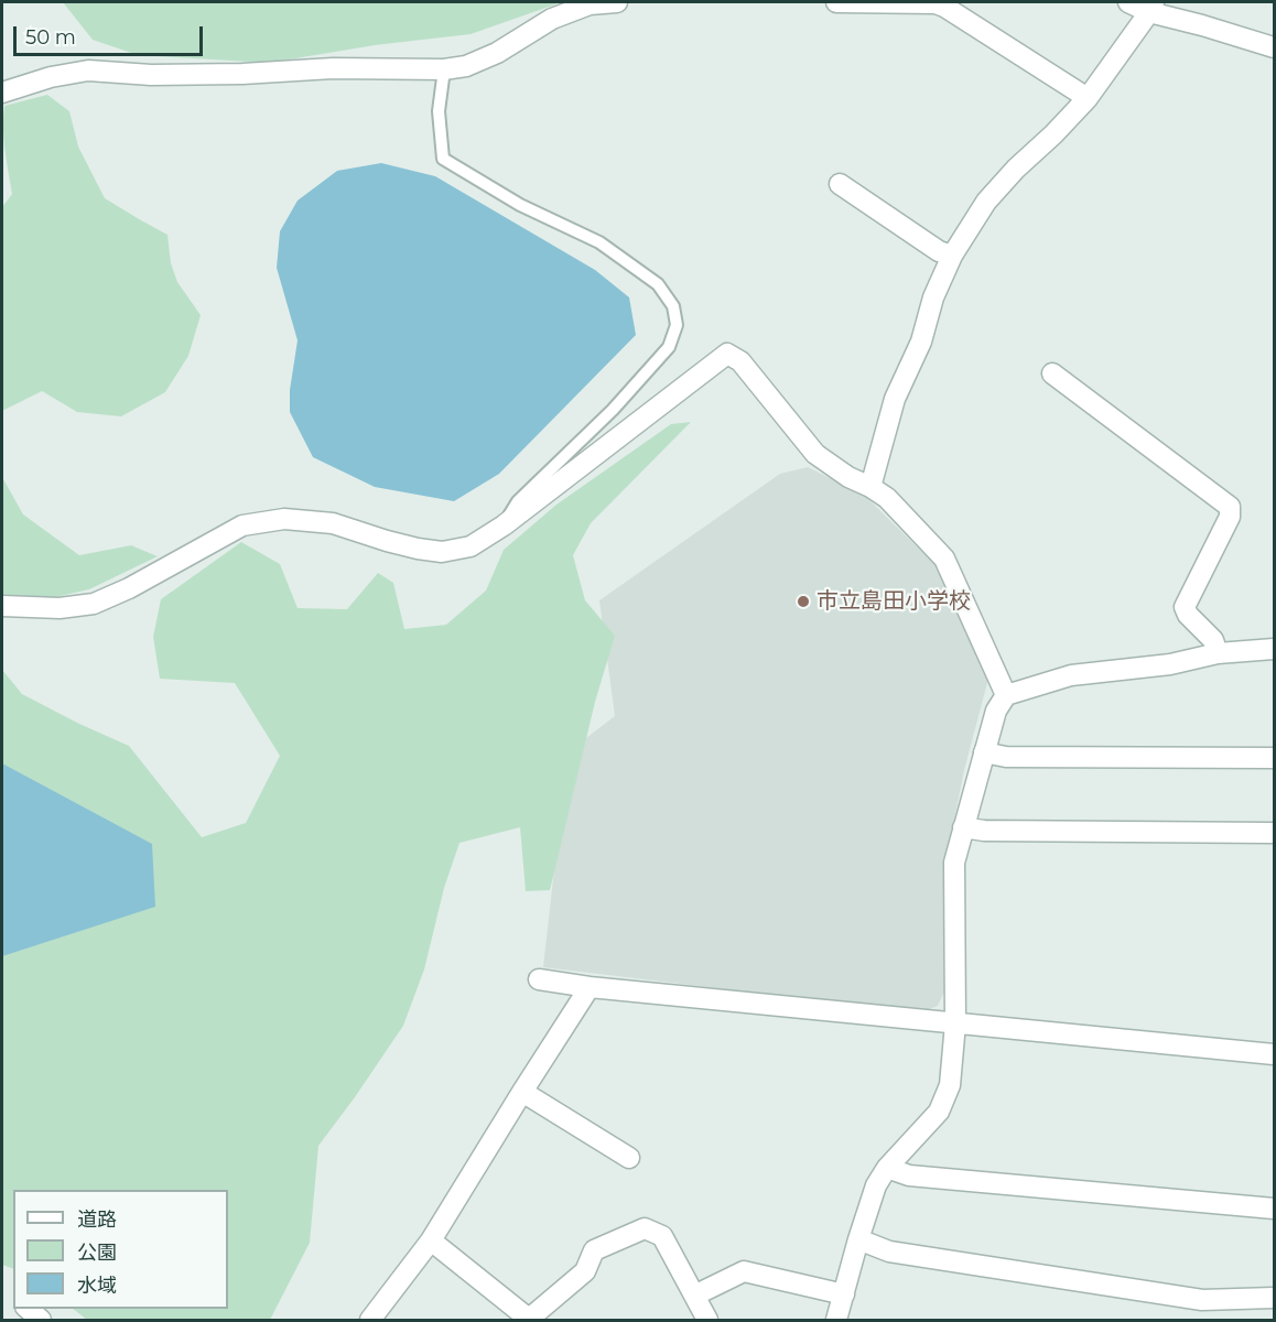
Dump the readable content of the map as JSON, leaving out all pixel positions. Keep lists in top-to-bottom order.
{
  "places": ["市立島田小学校"],
  "legend": ["道路", "公園", "水域"],
  "scale_bar": "50 m"
}
